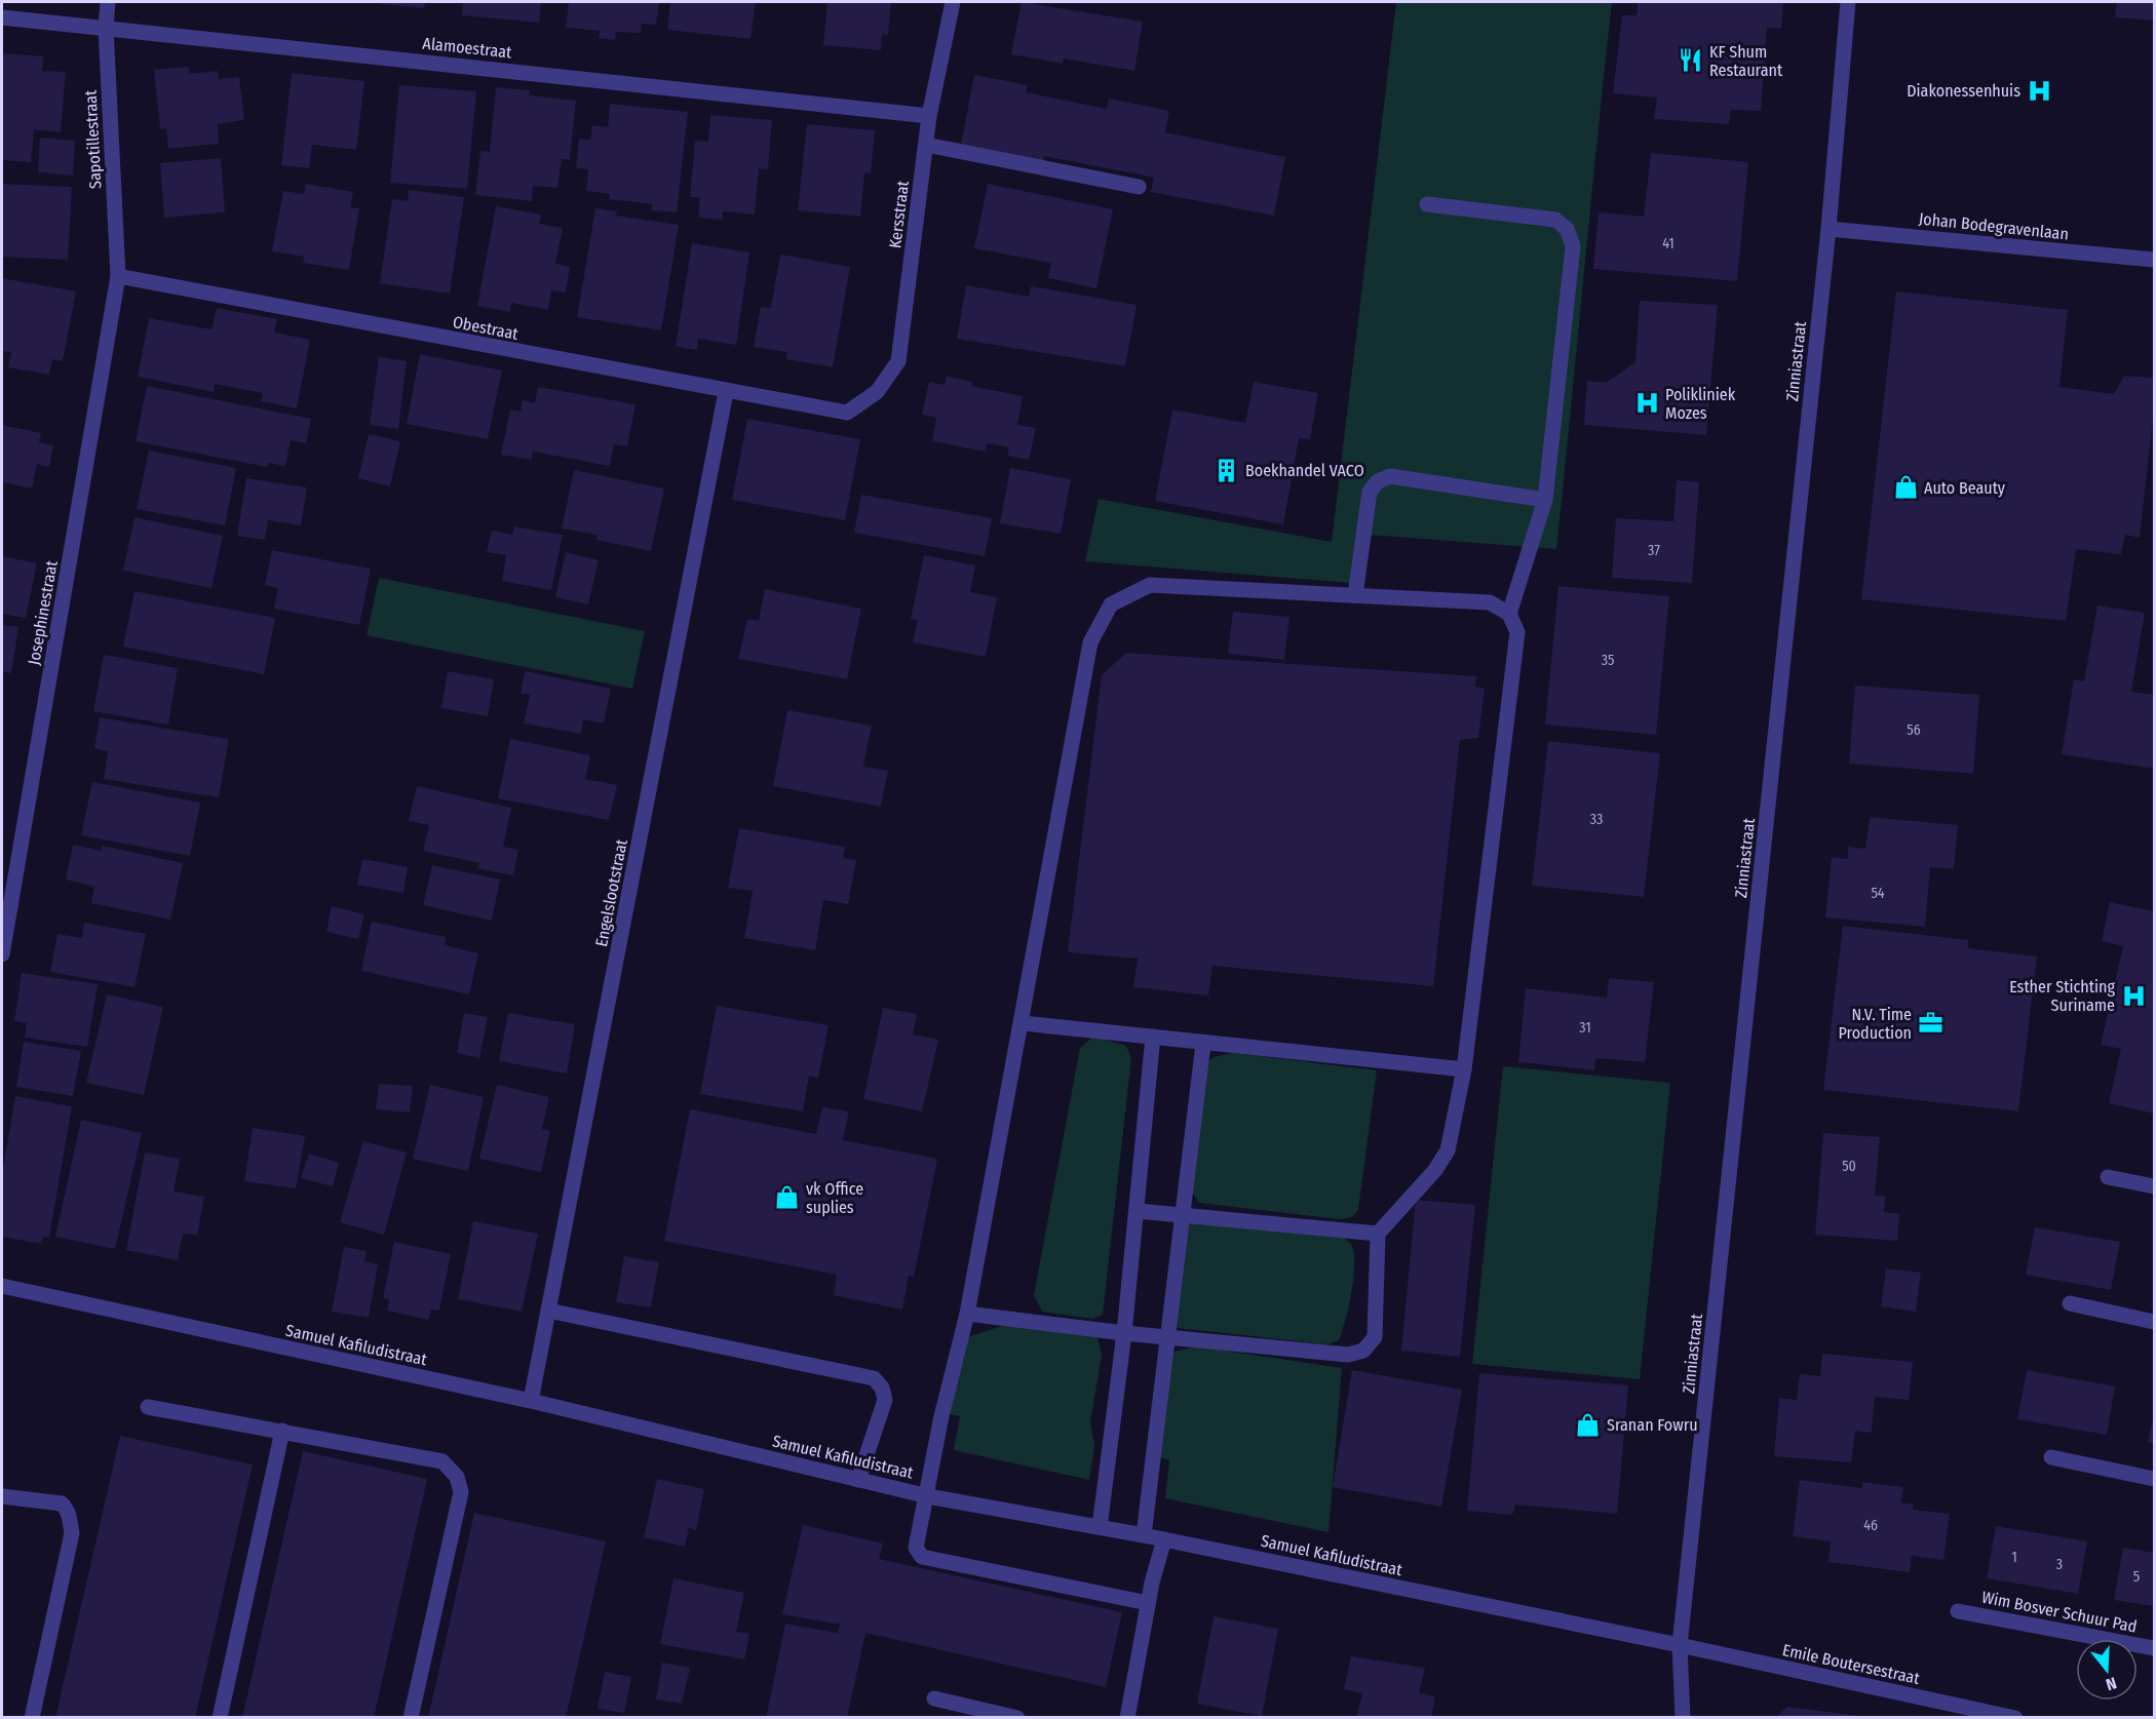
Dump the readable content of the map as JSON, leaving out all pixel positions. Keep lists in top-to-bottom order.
{
  "streets": {
    "street": [
      "Alamoestraat",
      "Sapotillestraat",
      "Kersstraat",
      "Johan Bodegravenlaan",
      "Obestraat",
      "Zinniastraat",
      "Josephinestraat",
      "Engelslootstraat",
      "Samuel Kafiludistraat",
      "Wim Bosver Schuur Pad",
      "Emile Boutersestraat"
    ]
  },
  "crossings": [
    ["Alamoestraat", "Sapotillestraat"],
    ["Alamoestraat", "Kersstraat"],
    ["Sapotillestraat", "Obestraat"],
    ["Sapotillestraat", "Josephinestraat"],
    ["Kersstraat", "Obestraat"],
    ["Johan Bodegravenlaan", "Zinniastraat"],
    ["Obestraat", "Josephinestraat"],
    ["Obestraat", "Engelslootstraat"],
    ["Zinniastraat", "Samuel Kafiludistraat"],
    ["Zinniastraat", "Emile Boutersestraat"],
    ["Engelslootstraat", "Samuel Kafiludistraat"],
    ["Samuel Kafiludistraat", "Emile Boutersestraat"]
  ],
  "places": {
    "restaurant": ["KF Shum Restaurant"],
    "hospital": ["Diakonessenhuis", "Polikliniek Mozes", "Esther Stichting Suriname"],
    "building": ["Boekhandel VACO"],
    "shop": ["Auto Beauty", "vk Office suplies", "Sranan Fowru"],
    "office": ["N.V. Time Production"]
  },
  "house_numbers": [
    "41",
    "37",
    "35",
    "56",
    "33",
    "54",
    "31",
    "50",
    "46",
    "1",
    "3",
    "5"
  ],
  "north": "bottom"
}
